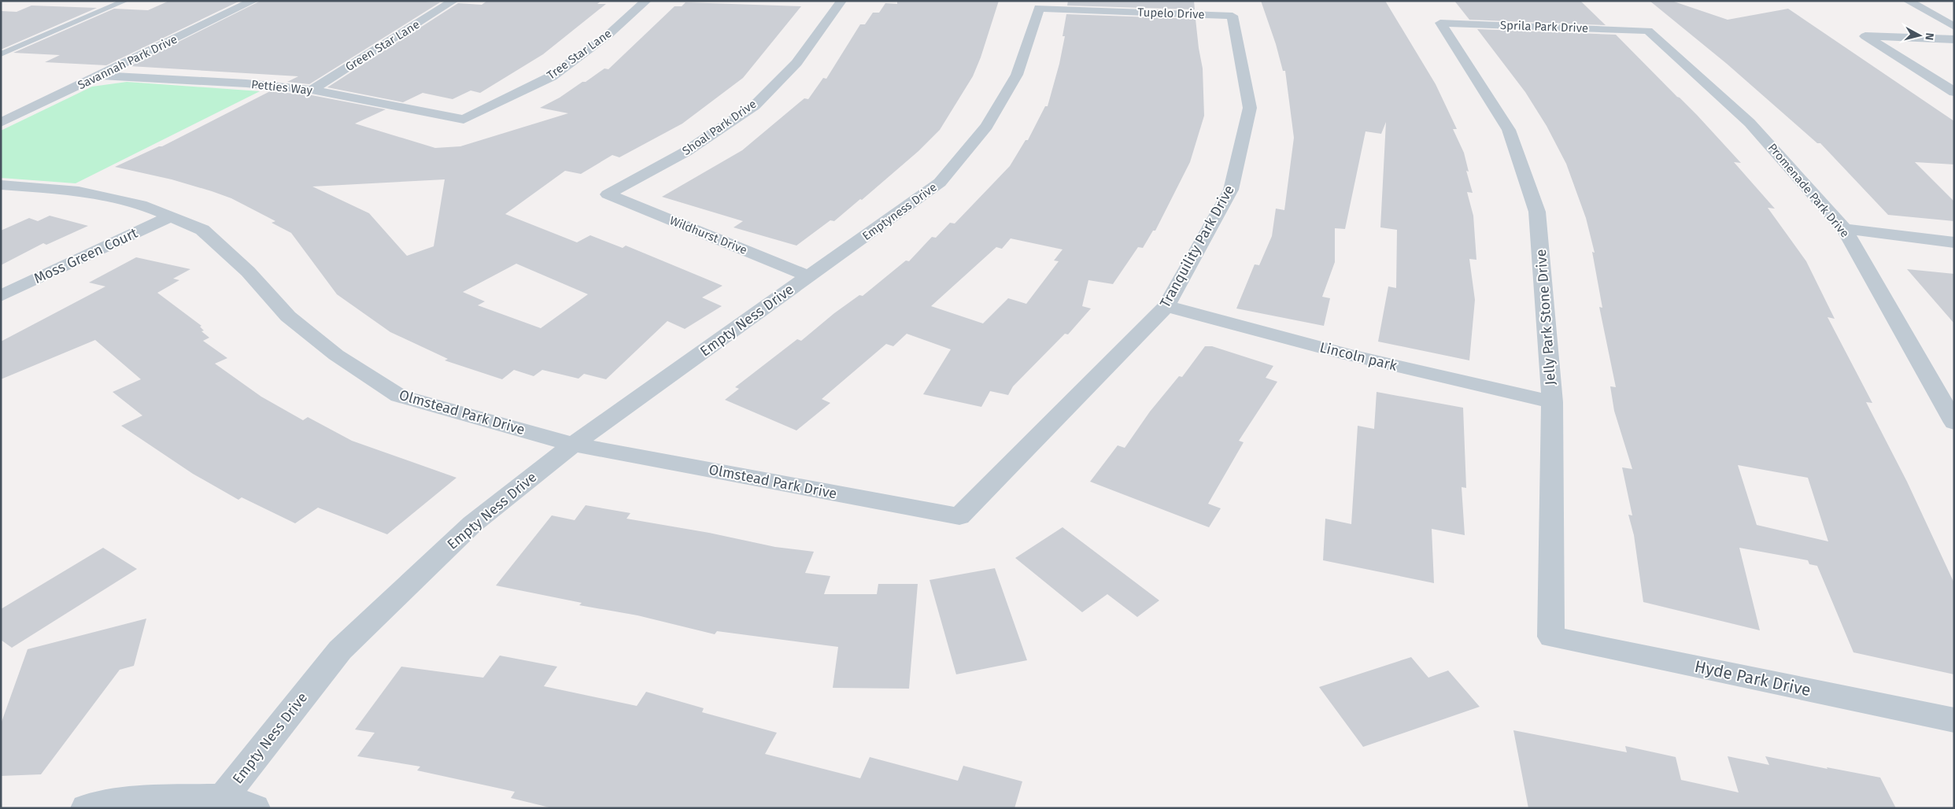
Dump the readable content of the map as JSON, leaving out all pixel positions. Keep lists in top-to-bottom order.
{
  "streets": {
    "street": [
      "Tupelo Drive",
      "Sprila Park Drive",
      "Green Star Lane",
      "Tree Star Lane",
      "Savannah Park Drive",
      "Petties Way",
      "Shoal Park Drive",
      "Promenade Park Drive",
      "Emptyness Drive",
      "Wildhurst Drive",
      "Tranquility Park Drive",
      "Moss Green Court",
      "Jelly Park Stone Drive",
      "Empty Ness Drive",
      "Lincoln park",
      "Olmstead Park Drive",
      "Hyde Park Drive"
    ]
  },
  "crossings": [
    ["Tupelo Drive", "Emptyness Drive"],
    ["Tupelo Drive", "Tranquility Park Drive"],
    ["Sprila Park Drive", "Promenade Park Drive"],
    ["Sprila Park Drive", "Jelly Park Stone Drive"],
    ["Green Star Lane", "Petties Way"],
    ["Tree Star Lane", "Petties Way"],
    ["Savannah Park Drive", "Petties Way"],
    ["Shoal Park Drive", "Wildhurst Drive"],
    ["Emptyness Drive", "Wildhurst Drive"],
    ["Emptyness Drive", "Empty Ness Drive"],
    ["Wildhurst Drive", "Empty Ness Drive"],
    ["Tranquility Park Drive", "Lincoln park"],
    ["Tranquility Park Drive", "Olmstead Park Drive"],
    ["Moss Green Court", "Olmstead Park Drive"],
    ["Jelly Park Stone Drive", "Lincoln park"],
    ["Jelly Park Stone Drive", "Hyde Park Drive"],
    ["Empty Ness Drive", "Olmstead Park Drive"]
  ],
  "north": "right"
}
